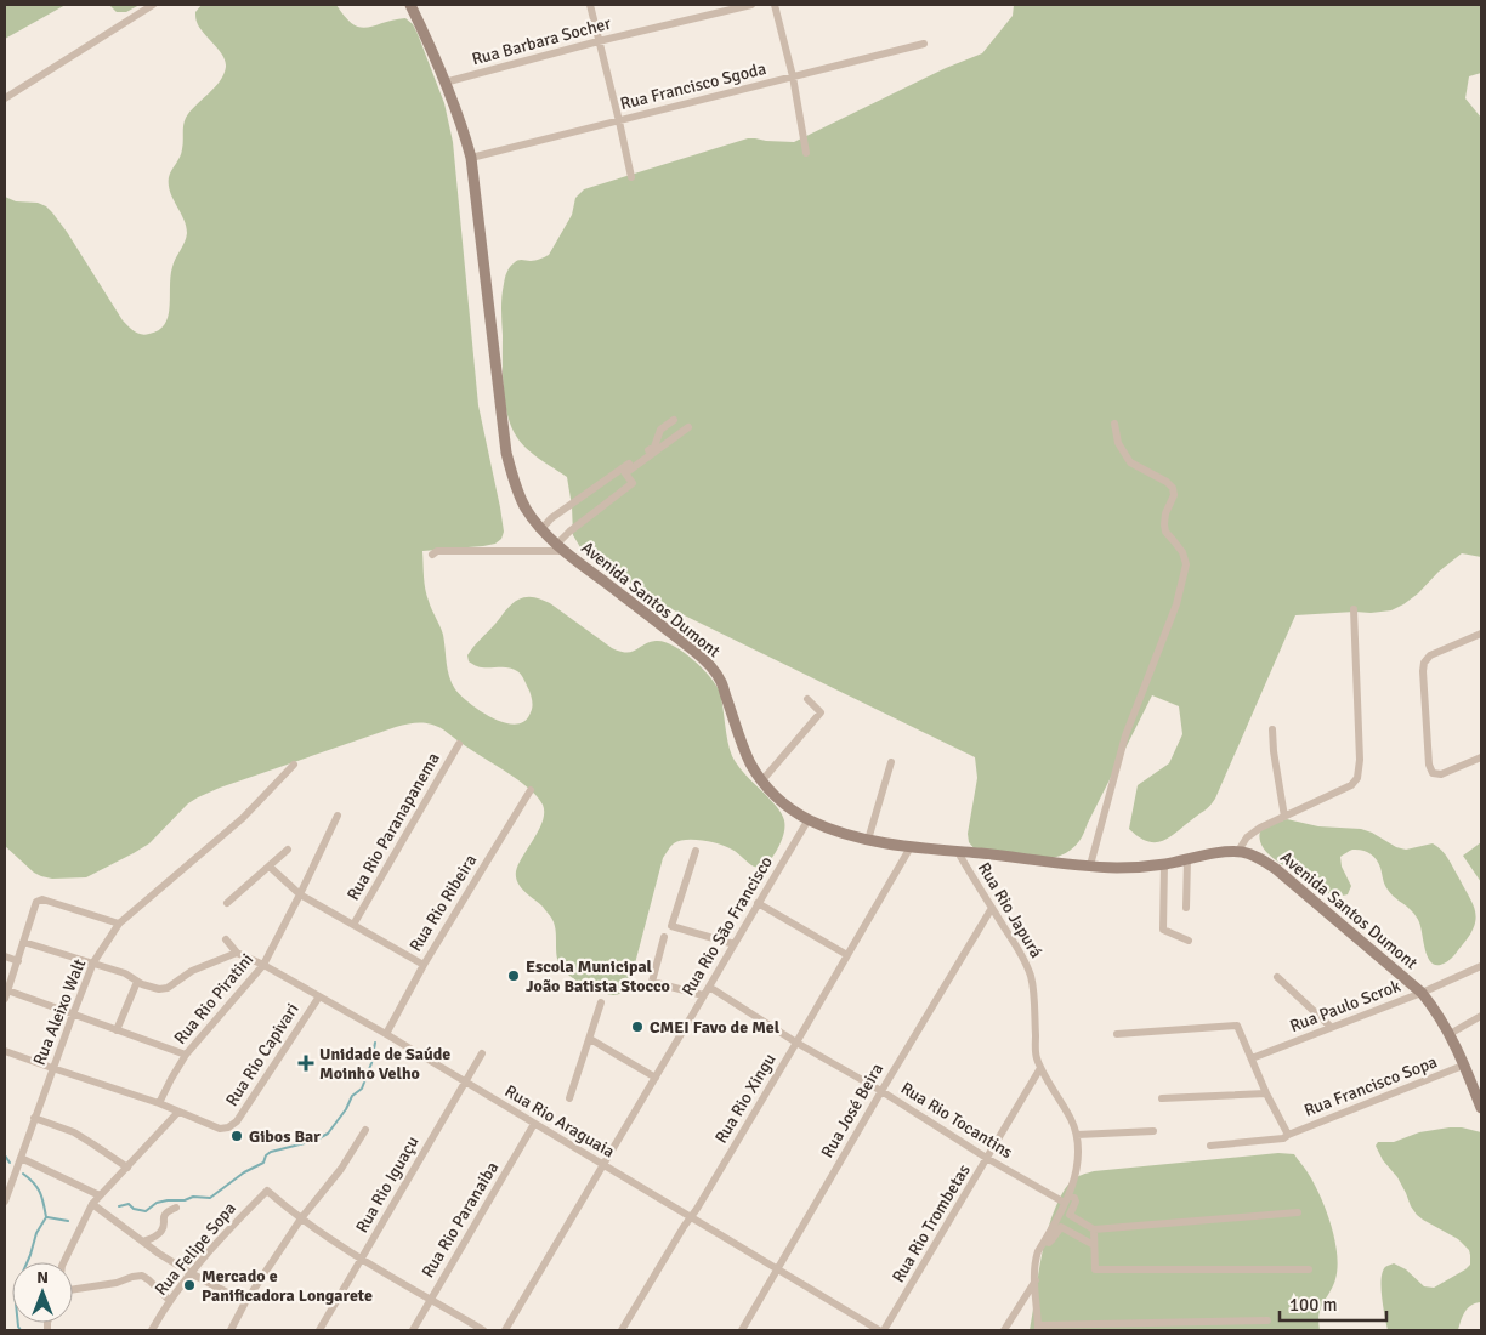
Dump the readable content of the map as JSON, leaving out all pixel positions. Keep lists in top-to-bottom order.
{
  "streets": {
    "street": [
      "Rua Barbara Socher",
      "Rua Francisco Sgoda",
      "Avenida Santos Dumont",
      "Rua Rio Paranapanema",
      "Rua Rio Ribeira",
      "Rua Rio Japurá",
      "Rua Rio São Francisco",
      "Rua Rio Piratini",
      "Rua Paulo Scrok",
      "Rua Aleixo Walt",
      "Rua Rio Capivari",
      "Rua Francisco Sopa",
      "Rua Rio Xingu",
      "Rua José Beira",
      "Rua Rio Tocantins",
      "Rua Rio Araguaia",
      "Rua Rio Iguaçu",
      "Rua Rio Paranaiba",
      "Rua Rio Trombetas",
      "Rua Felipe Sopa"
    ]
  },
  "crossings": [
    ["Rua Barbara Socher", "Avenida Santos Dumont"],
    ["Rua Francisco Sgoda", "Avenida Santos Dumont"],
    ["Avenida Santos Dumont", "Rua Rio Japurá"],
    ["Avenida Santos Dumont", "Rua Rio São Francisco"],
    ["Avenida Santos Dumont", "Rua Paulo Scrok"],
    ["Avenida Santos Dumont", "Rua Francisco Sopa"],
    ["Avenida Santos Dumont", "Rua Rio Xingu"],
    ["Rua Rio Ribeira", "Rua Rio Araguaia"],
    ["Rua Rio Japurá", "Rua José Beira"],
    ["Rua Rio Japurá", "Rua Rio Tocantins"],
    ["Rua Rio Japurá", "Rua Rio Trombetas"],
    ["Rua Rio São Francisco", "Rua Rio Tocantins"],
    ["Rua Rio São Francisco", "Rua Rio Araguaia"],
    ["Rua Rio Piratini", "Rua Rio Araguaia"],
    ["Rua Rio Capivari", "Rua Rio Araguaia"],
    ["Rua Rio Xingu", "Rua Rio Tocantins"],
    ["Rua Rio Xingu", "Rua Rio Araguaia"],
    ["Rua José Beira", "Rua Rio Tocantins"],
    ["Rua José Beira", "Rua Rio Araguaia"],
    ["Rua Rio Tocantins", "Rua Rio Trombetas"],
    ["Rua Rio Araguaia", "Rua Rio Iguaçu"],
    ["Rua Rio Araguaia", "Rua Rio Paranaiba"]
  ],
  "places": {
    "other": [
      "Escola Municipal João Batista Stocco",
      "CMEI Favo de Mel",
      "Gibos Bar",
      "Mercado e Panificadora Longarete"
    ],
    "health": ["Unidade de Saúde Moinho Velho"]
  },
  "scale_bar": "100 m",
  "north": "top"
}
